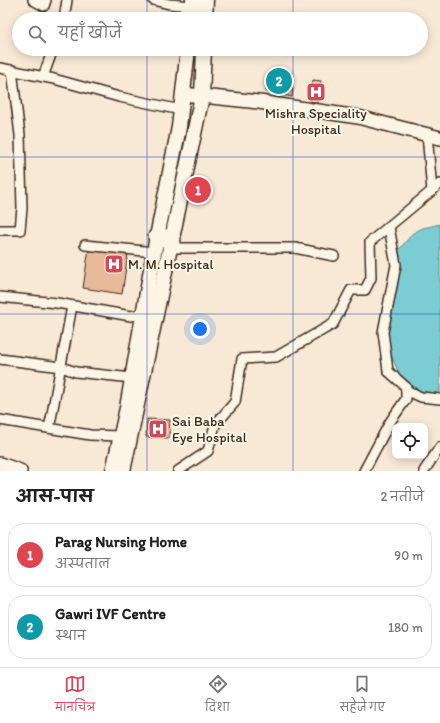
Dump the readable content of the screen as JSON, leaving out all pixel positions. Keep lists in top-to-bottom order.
{
  "places": {
    "hospital": ["Mishra Speciality Hospital", "M. M. Hospital", "Sai Baba Eye Hospital"]
  },
  "page": {
    "search": "यहाँ खोजें",
    "pins": ["2", "1"],
    "heading": ["आस-पास", "2 नतीजे"],
    "list": [
      {
        "mark": "1",
        "name": "Parag Nursing Home",
        "note": "अस्पताल",
        "value": "90 m"
      },
      {
        "mark": "2",
        "name": "Gawri IVF Centre",
        "note": "स्थान",
        "value": "180 m"
      }
    ],
    "nav": ["मानचित्र", "दिशा", "सहेजे गए"]
  }
}
